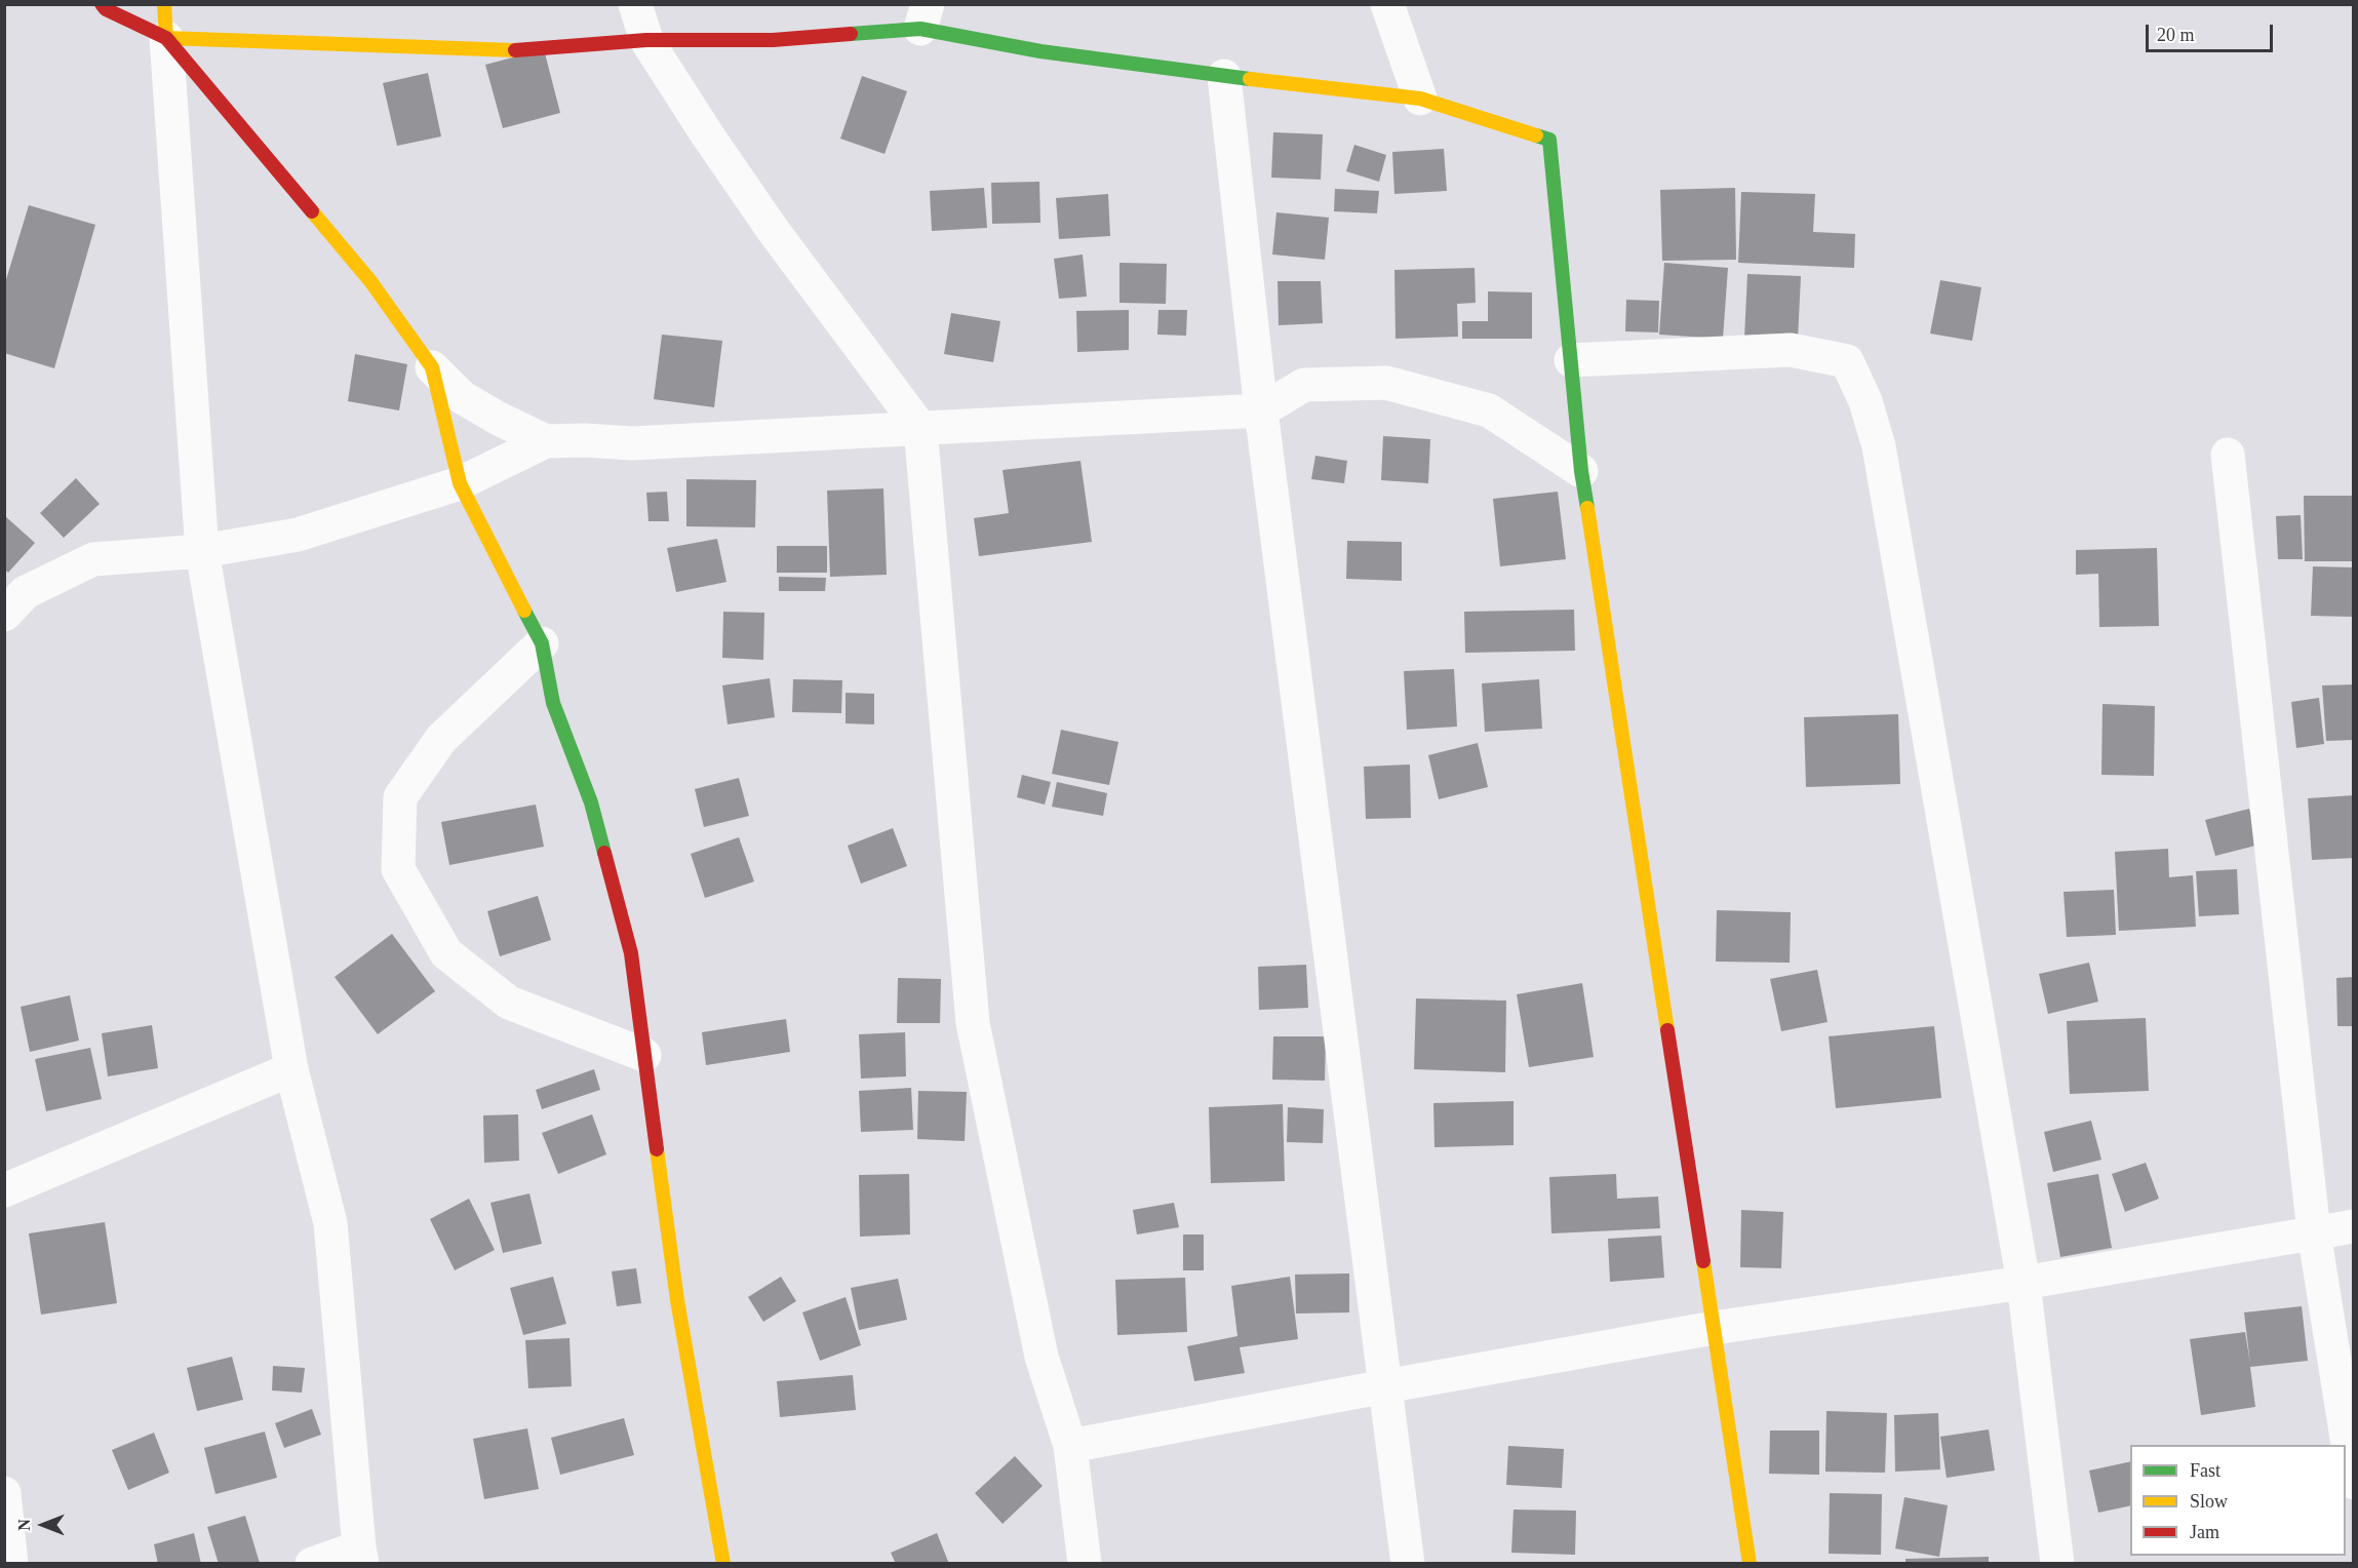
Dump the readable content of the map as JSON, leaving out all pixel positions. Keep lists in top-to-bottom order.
{
  "legend": ["Fast", "Slow", "Jam"],
  "scale_bar": "20 m",
  "north": "left"
}
